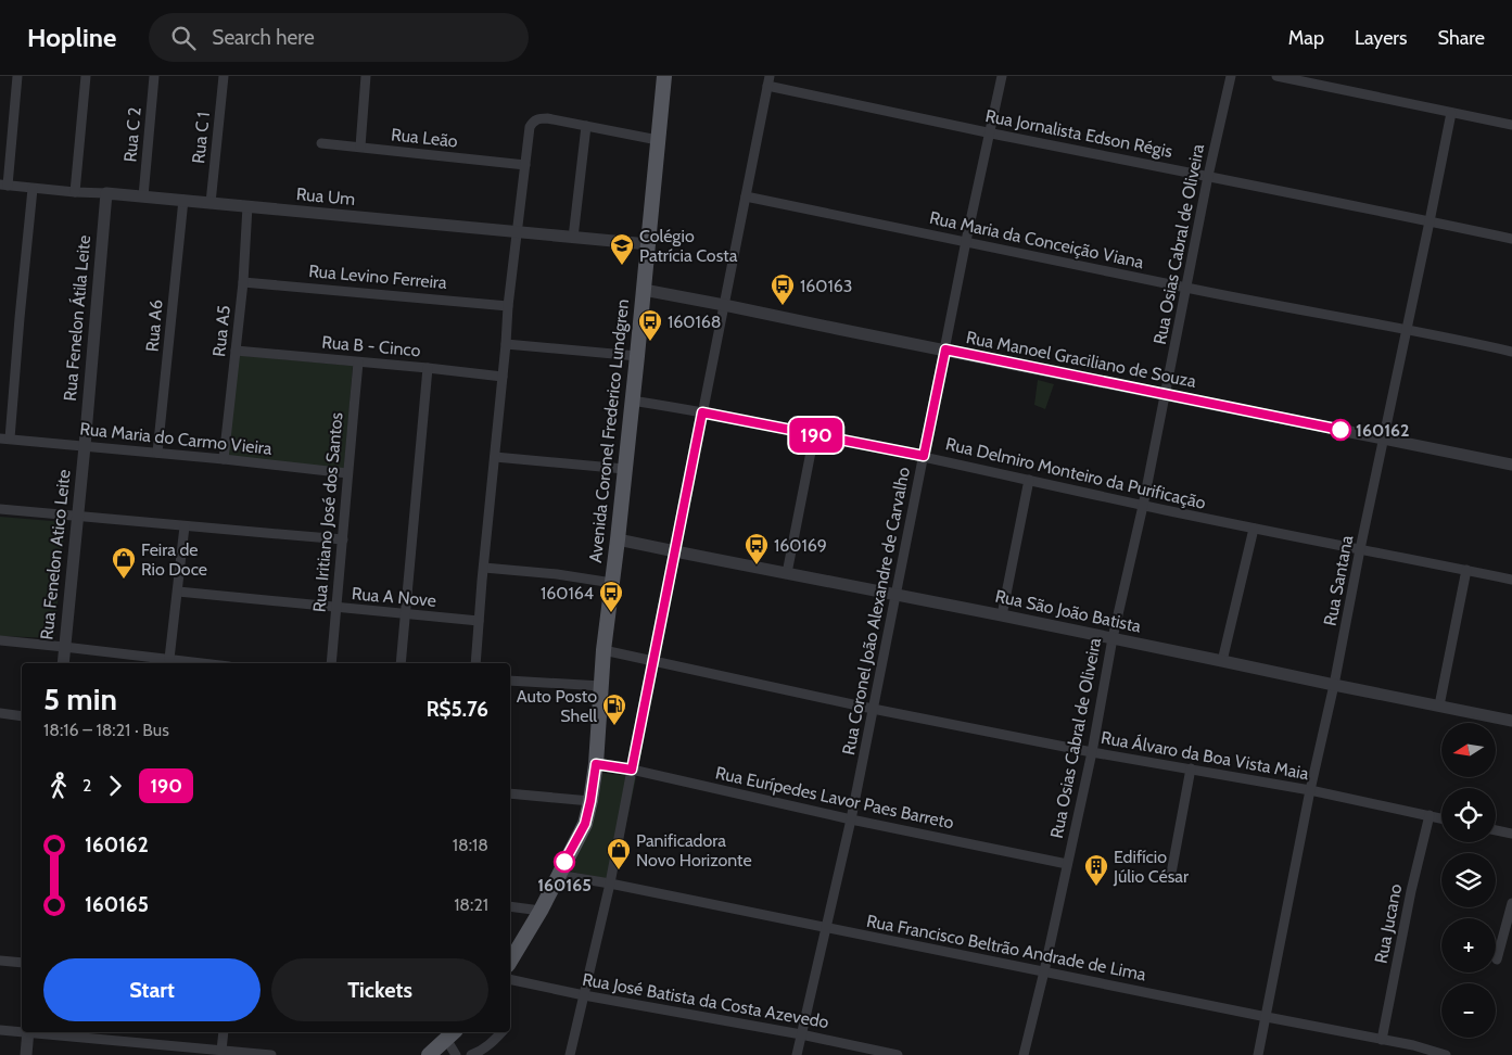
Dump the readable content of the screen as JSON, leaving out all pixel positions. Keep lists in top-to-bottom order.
{
  "streets": {
    "main road": ["Avenida Coronel Frederico Lundgren"],
    "street": [
      "Rua Jornalista Edson Régis",
      "Rua C 2",
      "Rua C 1",
      "Rua Leão",
      "Rua Um",
      "Rua Maria da Conceição Viana",
      "Rua Osias Cabral de Oliveira",
      "Rua Levino Ferreira",
      "Rua Fenelon Átila Leite",
      "Rua A6",
      "Rua A5",
      "Rua B - Cinco",
      "Rua Manoel Graciliano de Souza",
      "Rua Maria do Carmo Vieira",
      "Rua Delmiro Monteiro da Purificação",
      "Rua Iritiano José dos Santos",
      "Rua Fenelon Atico Leite",
      "Rua Santana",
      "Rua A Nove",
      "Rua Coronel João Alexandre de Carvalho",
      "Rua São João Batista",
      "Rua Álvaro da Boa Vista Maia",
      "Rua Eurípedes Lavor Paes Barreto",
      "Rua Jucano",
      "Rua Francisco Beltrão Andrade de Lima",
      "Rua José Batista da Costa Azevedo"
    ]
  },
  "crossings": [
    ["Rua Jornalista Edson Régis", "Rua Osias Cabral de Oliveira"],
    ["Rua Jornalista Edson Régis", "Rua Santana"],
    ["Rua Jornalista Edson Régis", "Rua Coronel João Alexandre de Carvalho"],
    ["Rua C 2", "Rua Um"],
    ["Rua C 1", "Rua Um"],
    ["Rua Um", "Rua Fenelon Átila Leite"],
    ["Rua Um", "Rua A6"],
    ["Rua Um", "Rua A5"],
    ["Rua Um", "Avenida Coronel Frederico Lundgren"],
    ["Rua Maria da Conceição Viana", "Rua Osias Cabral de Oliveira"],
    ["Rua Maria da Conceição Viana", "Rua Santana"],
    ["Rua Maria da Conceição Viana", "Rua Coronel João Alexandre de Carvalho"],
    ["Rua Osias Cabral de Oliveira", "Rua Manoel Graciliano de Souza"],
    ["Rua Osias Cabral de Oliveira", "Rua Delmiro Monteiro da Purificação"],
    ["Rua Osias Cabral de Oliveira", "Rua São João Batista"],
    ["Rua Osias Cabral de Oliveira", "Rua Álvaro da Boa Vista Maia"],
    ["Rua Osias Cabral de Oliveira", "Rua Eurípedes Lavor Paes Barreto"],
    ["Rua Osias Cabral de Oliveira", "Rua Francisco Beltrão Andrade de Lima"],
    ["Rua Levino Ferreira", "Rua A5"],
    ["Rua Fenelon Átila Leite", "Rua Maria do Carmo Vieira"],
    ["Rua Fenelon Átila Leite", "Rua Fenelon Atico Leite"],
    ["Rua A6", "Rua Maria do Carmo Vieira"],
    ["Rua A5", "Rua B - Cinco"],
    ["Rua A5", "Rua Maria do Carmo Vieira"],
    ["Rua B - Cinco", "Rua Iritiano José dos Santos"],
    ["Rua Manoel Graciliano de Souza", "Avenida Coronel Frederico Lundgren"],
    ["Rua Manoel Graciliano de Souza", "Rua Santana"],
    ["Rua Manoel Graciliano de Souza", "Rua Coronel João Alexandre de Carvalho"],
    ["Avenida Coronel Frederico Lundgren", "Rua Delmiro Monteiro da Purificação"],
    ["Avenida Coronel Frederico Lundgren", "Rua São João Batista"],
    ["Avenida Coronel Frederico Lundgren", "Rua Álvaro da Boa Vista Maia"],
    ["Avenida Coronel Frederico Lundgren", "Rua Eurípedes Lavor Paes Barreto"],
    ["Avenida Coronel Frederico Lundgren", "Rua Francisco Beltrão Andrade de Lima"],
    ["Rua Maria do Carmo Vieira", "Rua Iritiano José dos Santos"],
    ["Rua Maria do Carmo Vieira", "Rua Fenelon Atico Leite"],
    ["Rua Delmiro Monteiro da Purificação", "Rua Santana"],
    ["Rua Delmiro Monteiro da Purificação", "Rua Coronel João Alexandre de Carvalho"],
    ["Rua Iritiano José dos Santos", "Rua A Nove"],
    ["Rua Santana", "Rua São João Batista"],
    ["Rua Santana", "Rua Álvaro da Boa Vista Maia"],
    ["Rua Santana", "Rua Francisco Beltrão Andrade de Lima"],
    ["Rua Coronel João Alexandre de Carvalho", "Rua São João Batista"],
    ["Rua Coronel João Alexandre de Carvalho", "Rua Álvaro da Boa Vista Maia"],
    ["Rua Coronel João Alexandre de Carvalho", "Rua Eurípedes Lavor Paes Barreto"],
    ["Rua Coronel João Alexandre de Carvalho", "Rua Francisco Beltrão Andrade de Lima"],
    ["Rua Coronel João Alexandre de Carvalho", "Rua José Batista da Costa Azevedo"],
    ["Rua Álvaro da Boa Vista Maia", "Rua Jucano"],
    ["Rua Jucano", "Rua Francisco Beltrão Andrade de Lima"]
  ],
  "places": {
    "school or university": ["Colégio Patrícia Costa"],
    "bus stop": [
      "160163",
      "160168",
      "160169",
      "160164"
    ],
    "other": ["160162", "160165"],
    "shop": ["Feira de Rio Doce", "Panificadora Novo Horizonte"],
    "fuel station": ["Auto Posto Shell"],
    "building": ["Edifício Júlio César"]
  },
  "lines": ["bus line 190"],
  "north": "left",
  "page": {
    "header": "Hopline",
    "search": "Search here",
    "nav": ["Map", "Layers", "Share"],
    "on_map": "190",
    "heading": ["5 min", "18:16 – 18:21 · Bus", "R$5.76"],
    "map_buttons": ["+", "−"],
    "legs": ["2", "190"],
    "list": [
      {
        "name": "160162",
        "value": "18:18"
      },
      {
        "name": "160165",
        "value": "18:21"
      }
    ],
    "buttons": ["Start", "Tickets"]
  }
}
